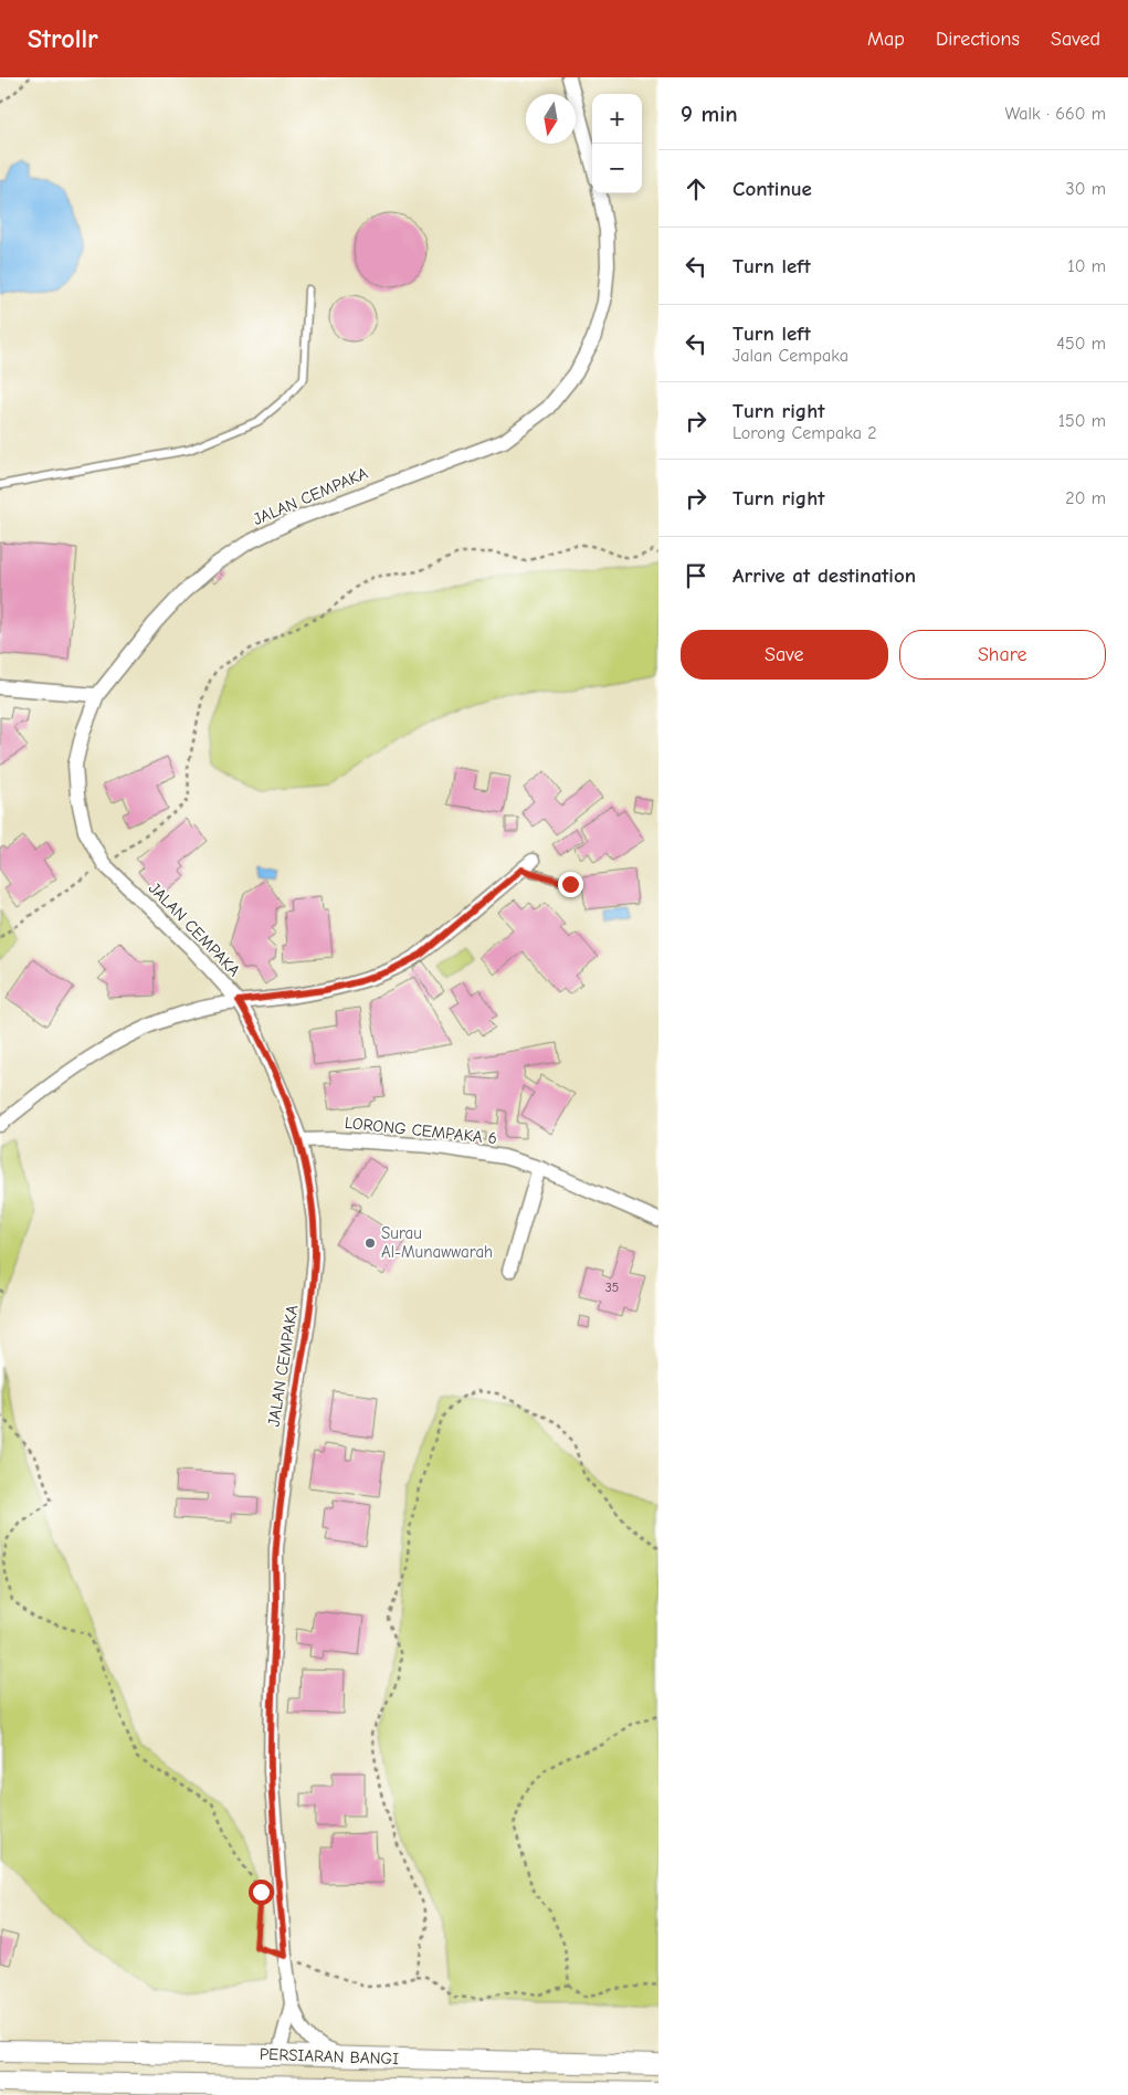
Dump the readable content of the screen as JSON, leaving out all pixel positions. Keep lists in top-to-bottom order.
{
  "streets": {
    "main road": ["PERSIARAN BANGI"],
    "street": ["JALAN CEMPAKA", "LORONG CEMPAKA 6"]
  },
  "crossings": [
    ["JALAN CEMPAKA", "LORONG CEMPAKA 6"],
    ["JALAN CEMPAKA", "PERSIARAN BANGI"]
  ],
  "places": ["Surau Al-Munawwarah"],
  "house_numbers": ["35"],
  "north": "bottom",
  "page": {
    "header": "Strollr",
    "nav": ["Map", "Directions", "Saved"],
    "heading": ["9 min", "Walk · 660 m"],
    "map_buttons": ["+", "−"],
    "list": [
      ["Continue", "30 m"],
      ["Turn left", "10 m"],
      ["Turn left", "Jalan Cempaka", "450 m"],
      ["Turn right", "Lorong Cempaka 2", "150 m"],
      ["Turn right", "20 m"],
      "Arrive at destination"
    ],
    "buttons": ["Save", "Share"]
  }
}
